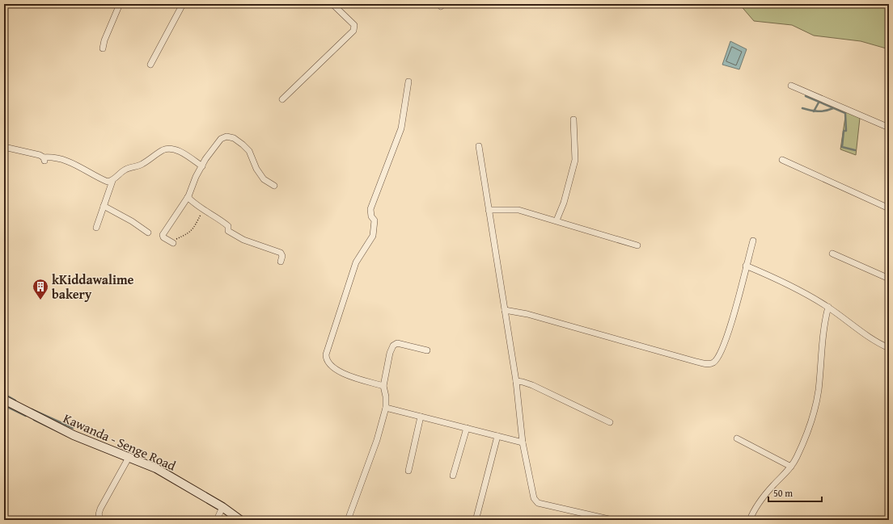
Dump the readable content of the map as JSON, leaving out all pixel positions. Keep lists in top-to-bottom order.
{
  "streets": {
    "street": ["Kawanda - Senge Road"]
  },
  "places": {
    "building": ["kKiddawalime bakery"]
  },
  "scale_bar": "50 m"
}
